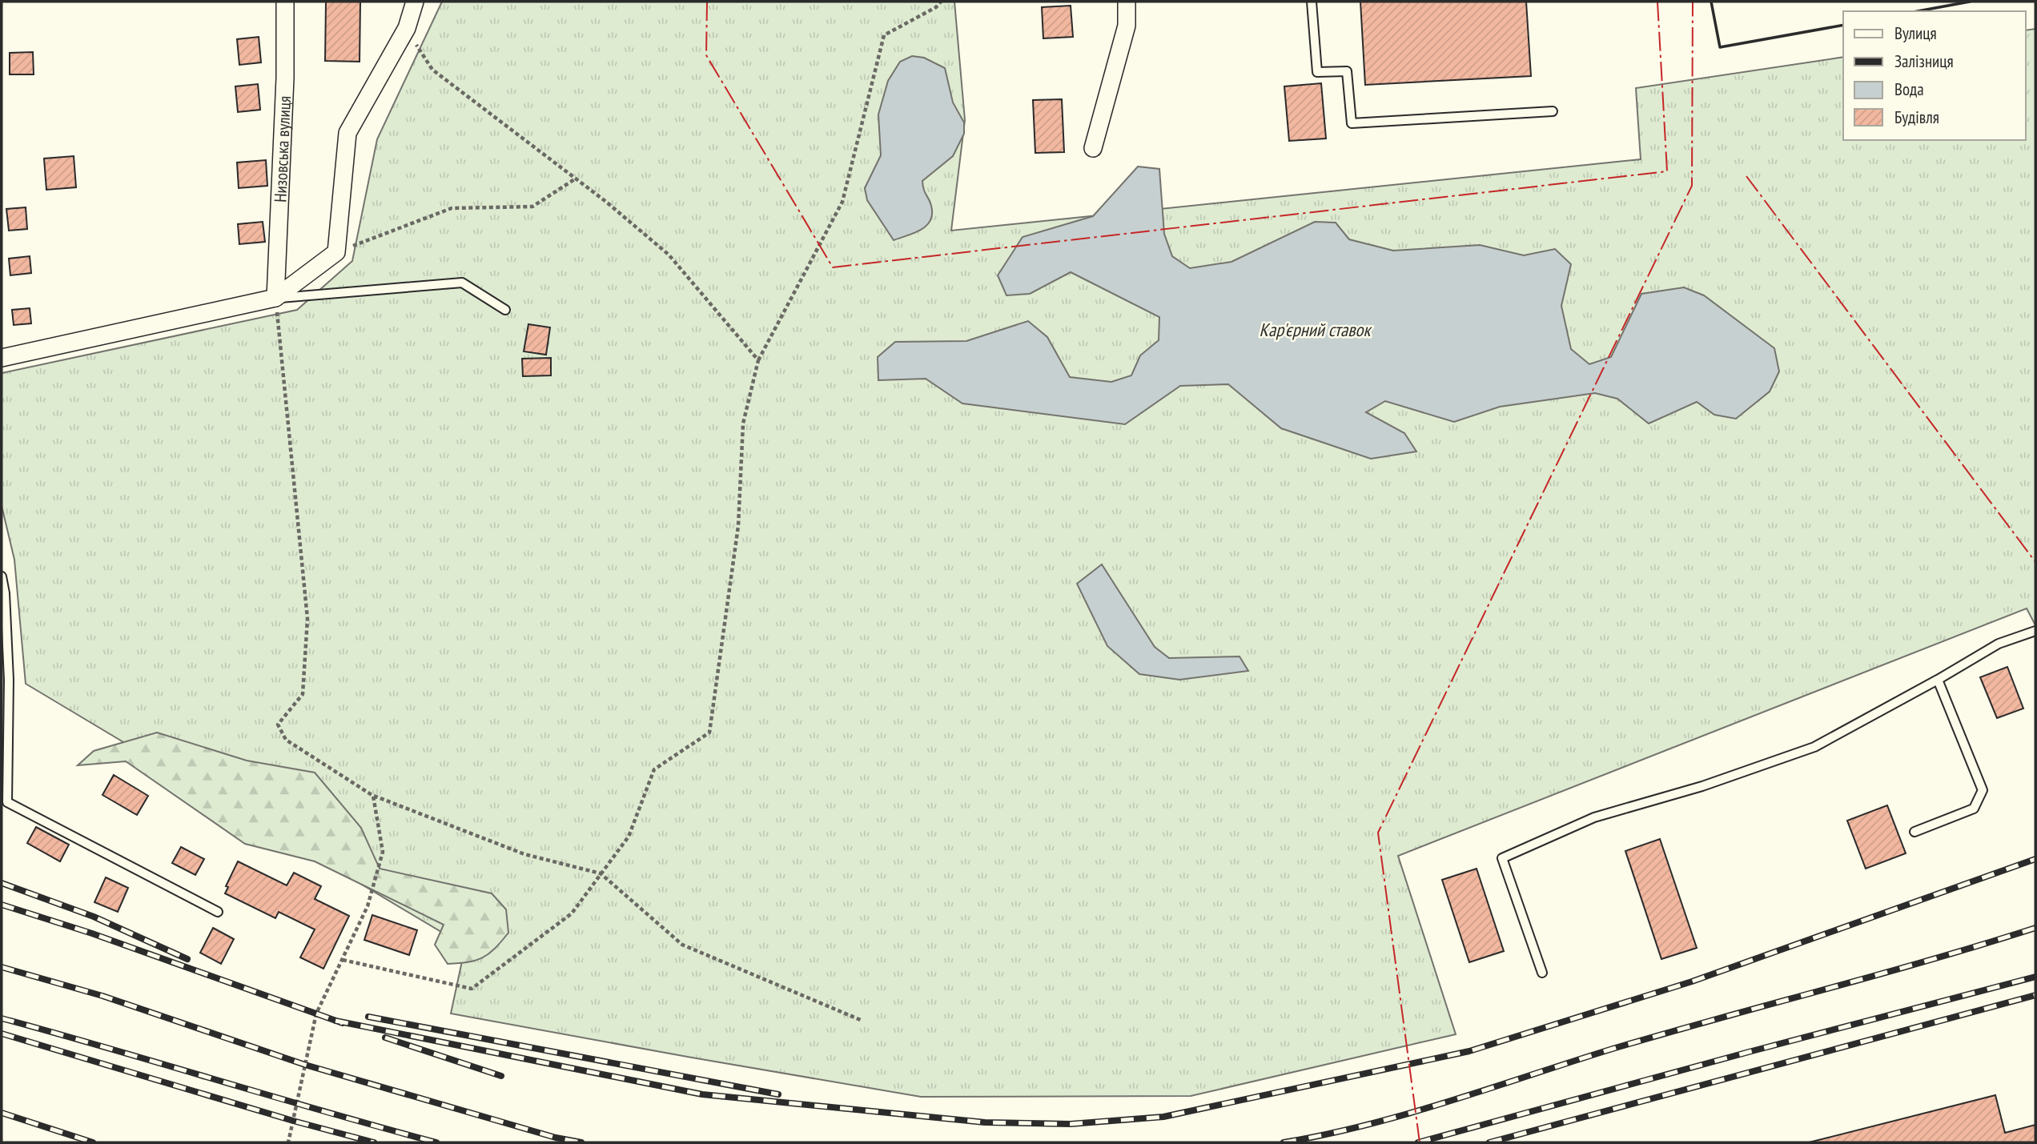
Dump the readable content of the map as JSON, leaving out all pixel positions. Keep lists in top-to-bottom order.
{
  "streets": {
    "street": ["Низовська вулиця"]
  },
  "water": ["Кар'єрний ставок"],
  "legend": [
    "Вулиця",
    "Залізниця",
    "Вода",
    "Будівля"
  ]
}
